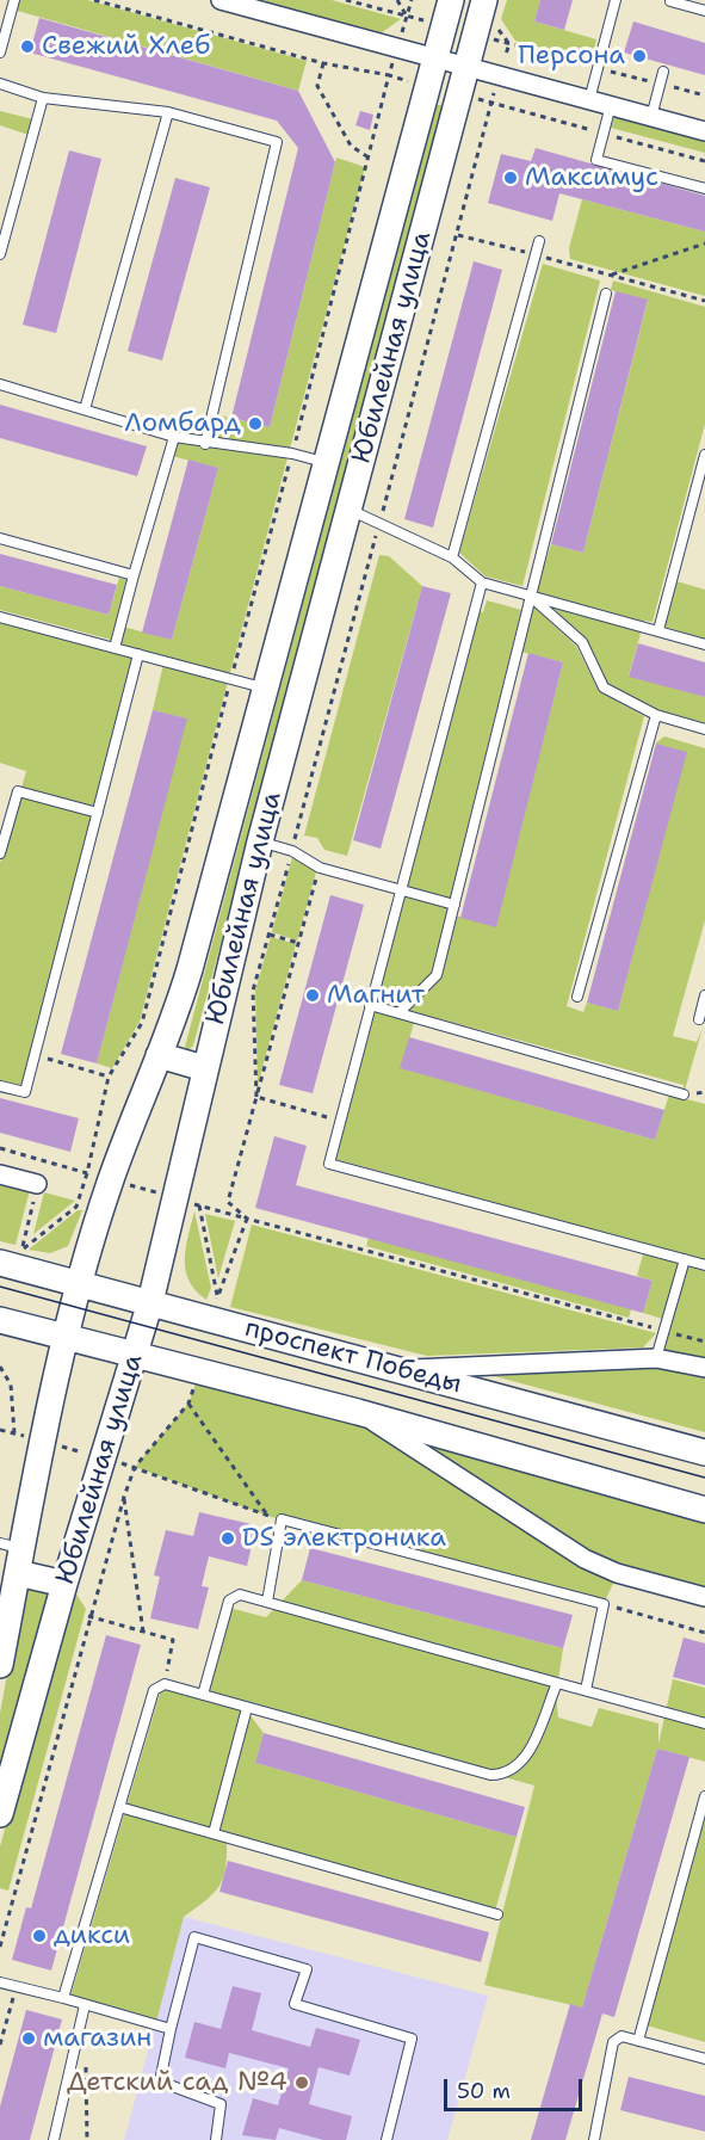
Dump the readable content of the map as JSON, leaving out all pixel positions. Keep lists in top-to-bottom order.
{
  "streets": {
    "street": ["Юбилейная улица", "проспект Победы"]
  },
  "crossings": [
    ["Юбилейная улица", "проспект Победы"]
  ],
  "places": [
    "Свежий Хлеб",
    "Персона",
    "Максимус",
    "Ломбард",
    "Магнит",
    "DS электроника",
    "дикси",
    "магазин",
    "Детский сад №4"
  ],
  "scale_bar": "50 m"
}
